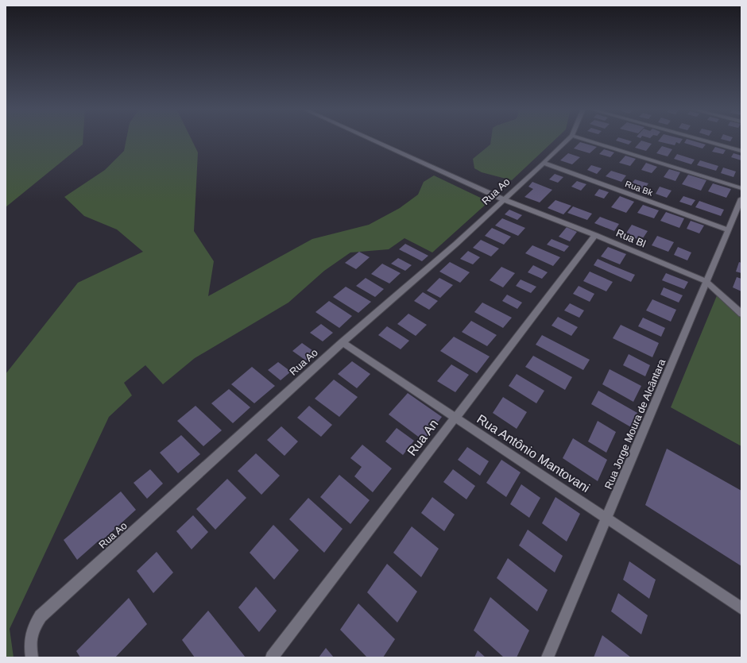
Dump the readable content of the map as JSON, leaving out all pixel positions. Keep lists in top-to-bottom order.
{
  "streets": {
    "street": [
      "Rua Bk",
      "Rua Ao",
      "Rua Bl",
      "Rua Jorge Moura de Alcântara",
      "Rua An",
      "Rua Antônio Mantovani"
    ]
  },
  "crossings": [
    ["Rua Bk", "Rua Ao"],
    ["Rua Bk", "Rua Jorge Moura de Alcântara"],
    ["Rua Ao", "Rua Bl"],
    ["Rua Ao", "Rua Antônio Mantovani"],
    ["Rua Bl", "Rua Jorge Moura de Alcântara"],
    ["Rua Bl", "Rua An"],
    ["Rua Jorge Moura de Alcântara", "Rua Antônio Mantovani"],
    ["Rua An", "Rua Antônio Mantovani"]
  ]
}
